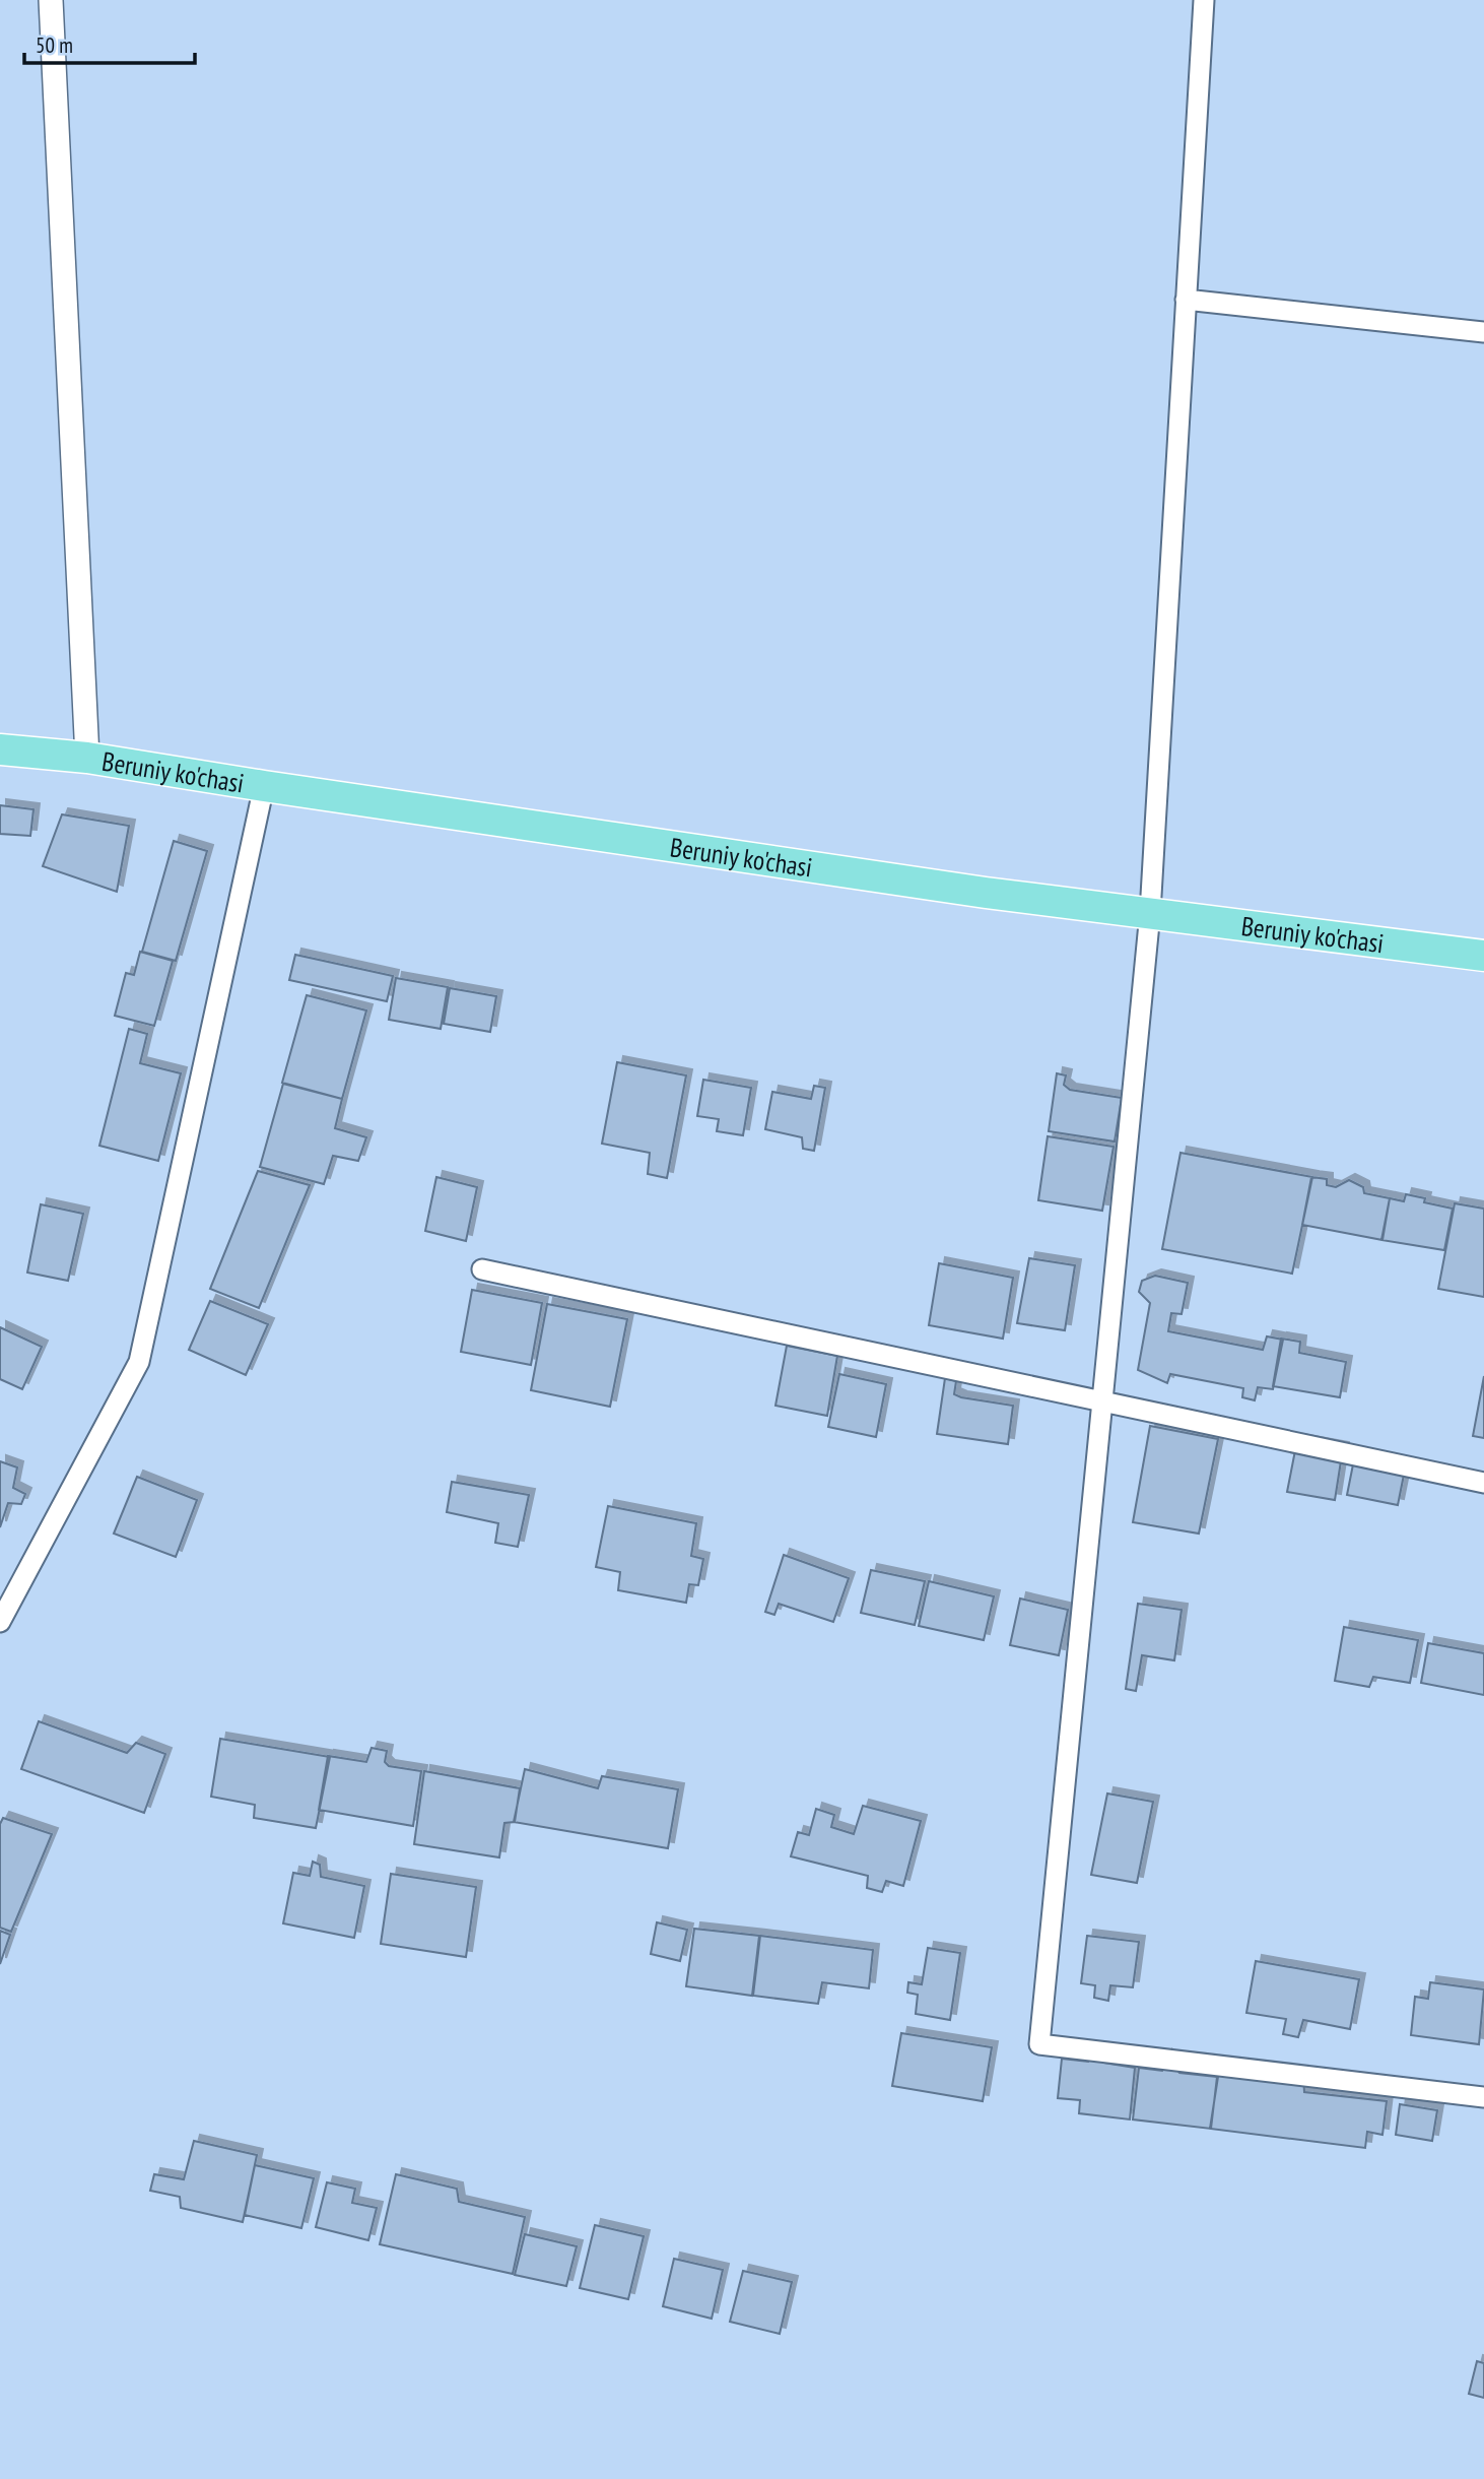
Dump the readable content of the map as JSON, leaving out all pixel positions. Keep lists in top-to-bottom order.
{
  "streets": {
    "main road": ["Beruniy ko'chasi"]
  },
  "scale_bar": "50 m"
}
